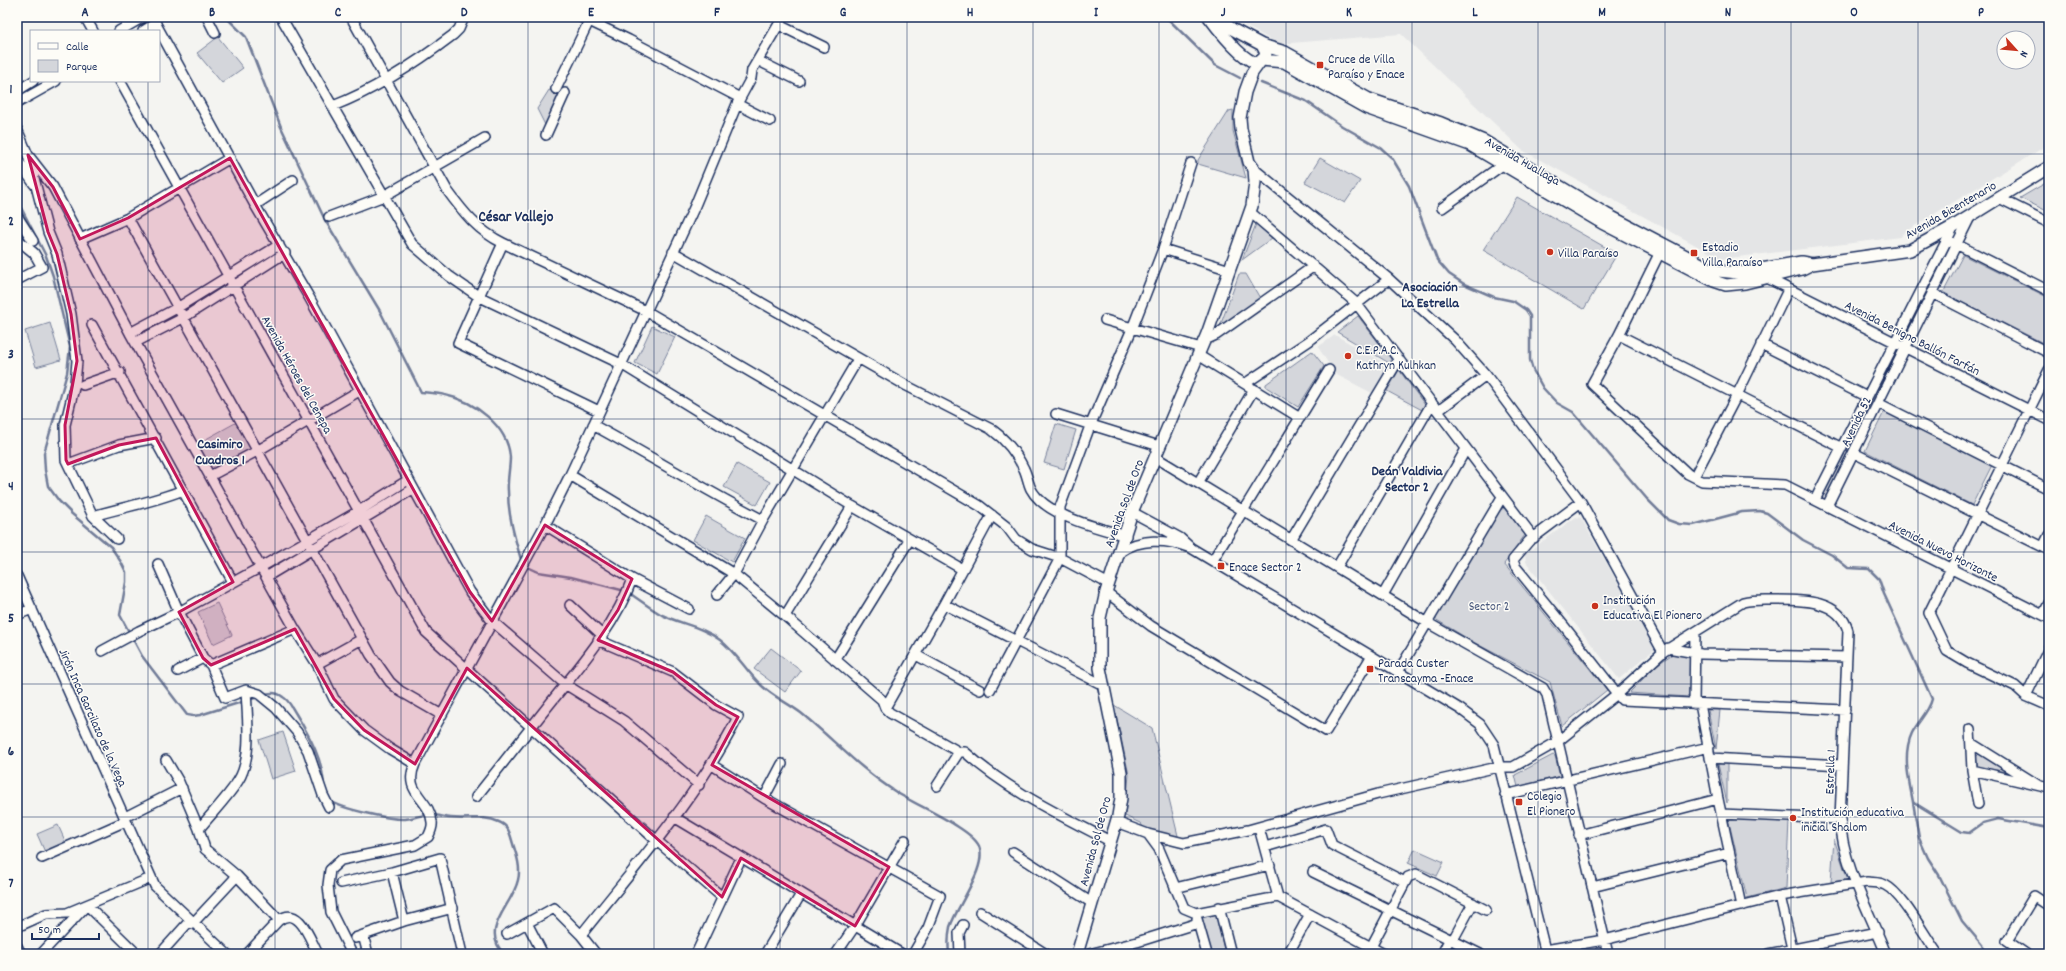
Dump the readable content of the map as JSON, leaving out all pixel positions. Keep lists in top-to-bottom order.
{
  "streets": {
    "main road": ["Avenida Huallaga", "Avenida Bicentenario", "Avenida Sol de Oro"],
    "street": [
      "Avenida Benigno Ballón Farfán",
      "Avenida Héroes del Cenepa",
      "Avenida 52",
      "Avenida Nuevo Horizonte",
      "Jirón Inca Garcilazo de la Vega",
      "Estrella 1"
    ]
  },
  "crossings": [
    ["Avenida Huallaga", "Avenida Bicentenario"],
    ["Avenida Huallaga", "Avenida Benigno Ballón Farfán"],
    ["Avenida Huallaga", "Avenida Sol de Oro"],
    ["Avenida Bicentenario", "Avenida Benigno Ballón Farfán"],
    ["Avenida Bicentenario", "Avenida 52"],
    ["Avenida Benigno Ballón Farfán", "Avenida 52"],
    ["Avenida 52", "Avenida Nuevo Horizonte"]
  ],
  "districts": [
    "César Vallejo",
    "Asociación La Estrella",
    "Casimiro Cuadros 1",
    "Deán Valdivia Sector 2"
  ],
  "parks": ["Sector 2"],
  "places": {
    "transit": [
      "Cruce de Villa Paraíso y Enace",
      "Estadio Villa Paraíso",
      "Enace Sector 2",
      "Parada Custer Transcayma -Enace",
      "Colegio El Pionero"
    ],
    "other": [
      "Villa Paraíso",
      "C.E.P.A.C. Kathryn Kulhkan",
      "Institución Educativa El Pionero",
      "Institución educativa inicial Shalom"
    ]
  },
  "legend": ["Calle", "Parque"],
  "scale_bar": "50 m",
  "north": "bottom right",
  "grid": {
    "columns": [
      "A",
      "B",
      "C",
      "D",
      "E",
      "F",
      "G",
      "H",
      "I",
      "J",
      "K",
      "L",
      "M",
      "N",
      "O",
      "P"
    ],
    "rows": [
      "1",
      "2",
      "3",
      "4",
      "5",
      "6",
      "7"
    ]
  }
}
